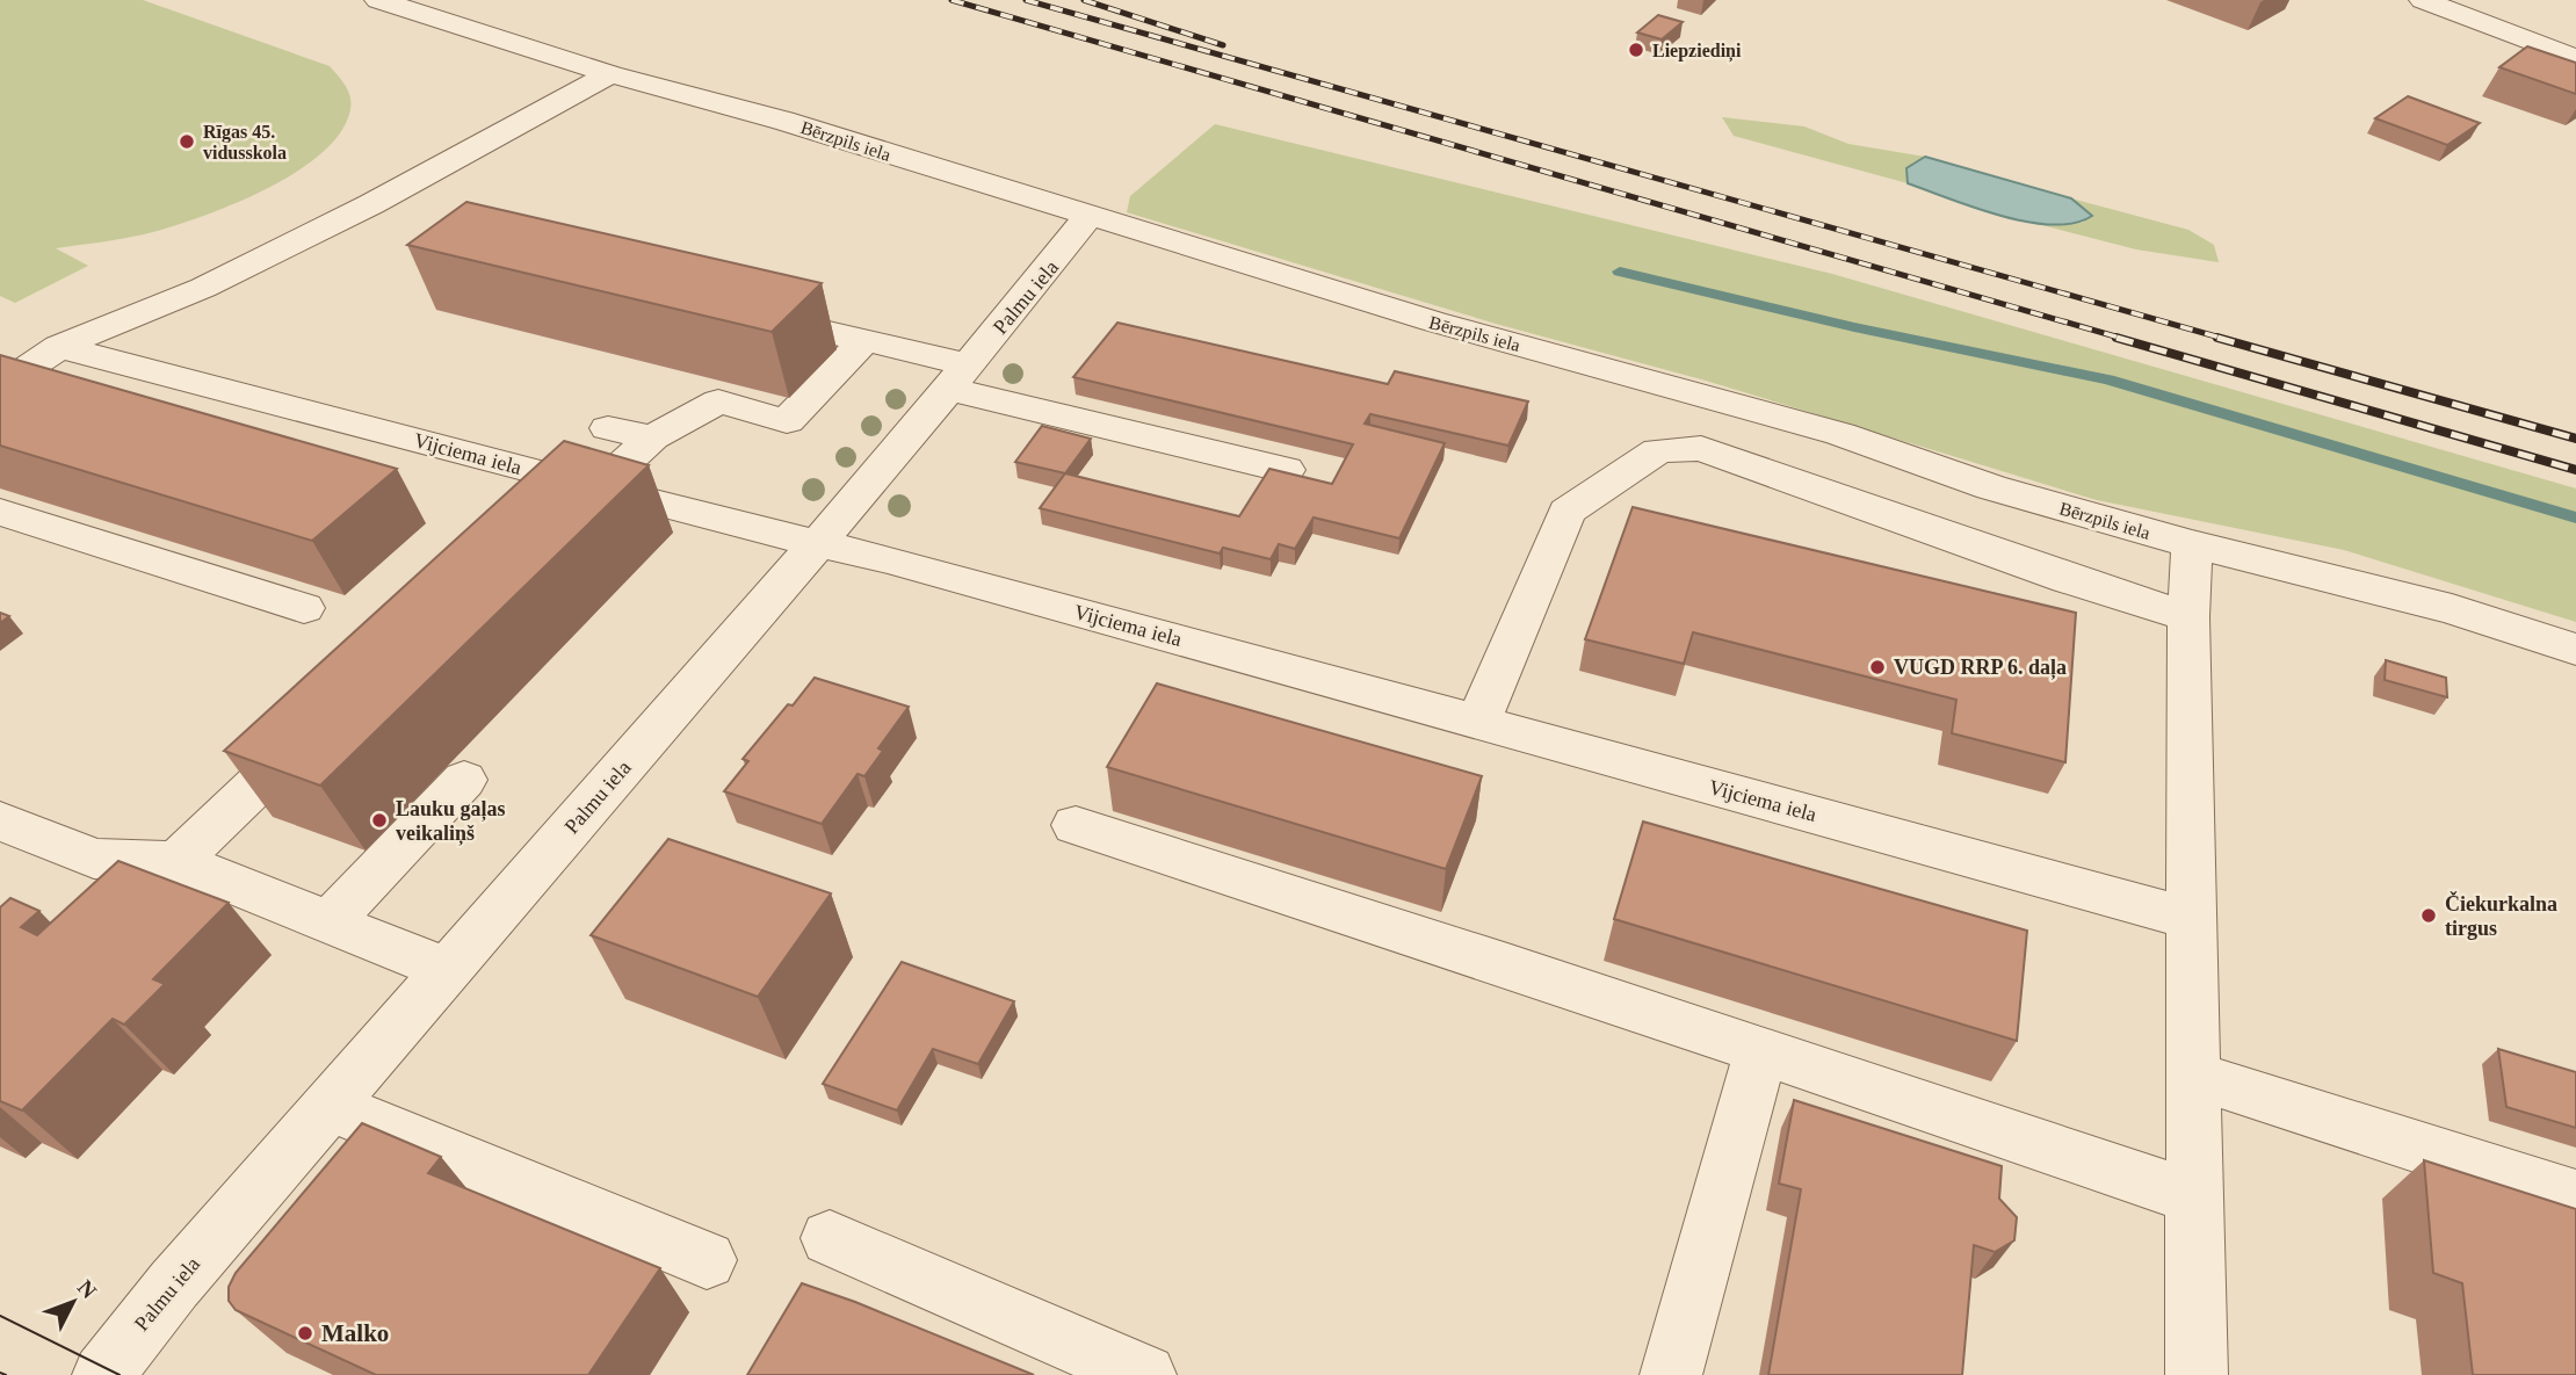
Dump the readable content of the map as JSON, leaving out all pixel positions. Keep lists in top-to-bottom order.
{
  "streets": {
    "street": ["Bērzpils iela", "Palmu iela", "Vijciema iela"]
  },
  "crossings": [
    ["Bērzpils iela", "Palmu iela"],
    ["Palmu iela", "Vijciema iela"]
  ],
  "places": [
    "Liepziediņi",
    "Rīgas 45. vidusskola",
    "VUGD RRP 6. daļa",
    "Lauku gaļas veikaliņš",
    "Čiekurkalna tirgus",
    "Malko"
  ],
  "north": "top right"
}
